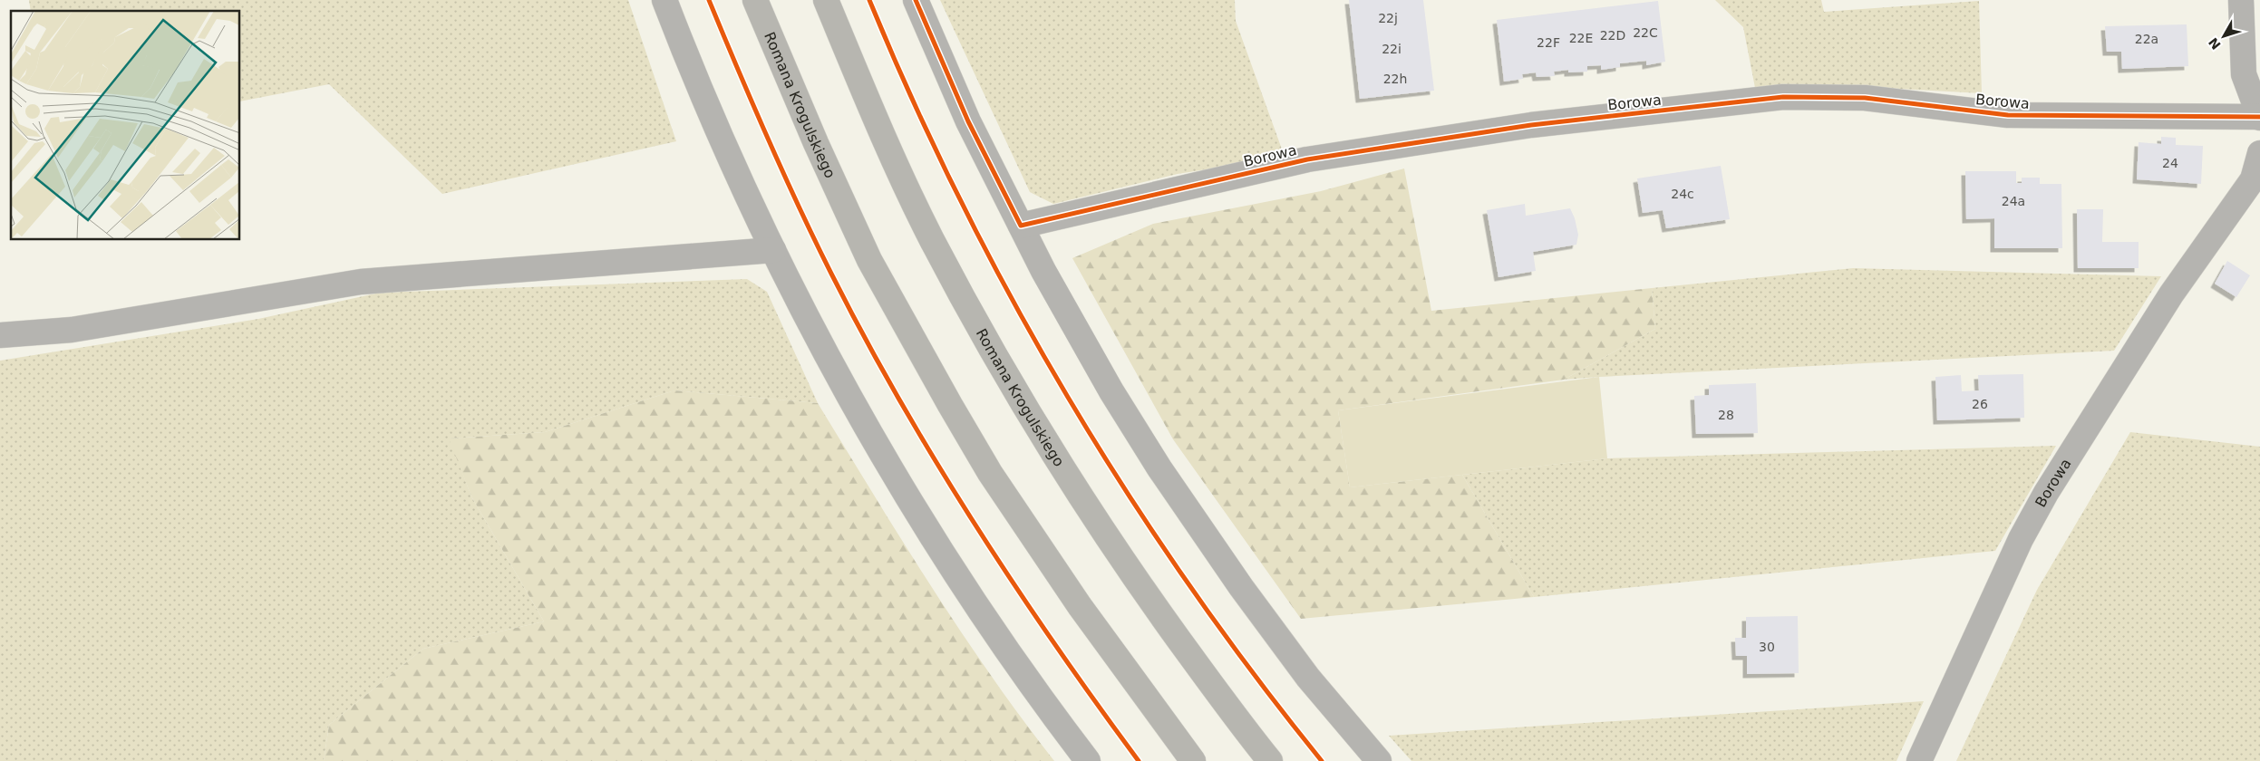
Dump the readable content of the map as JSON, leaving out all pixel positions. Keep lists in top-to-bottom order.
{
  "streets": {
    "main road": ["Romana Krogulskiego"],
    "street": ["Borowa"]
  },
  "house_numbers": [
    "22j",
    "22C",
    "22D",
    "22E",
    "22a",
    "22F",
    "22i",
    "22h",
    "24",
    "24c",
    "24a",
    "26",
    "28",
    "30"
  ],
  "north": "bottom left"
}
